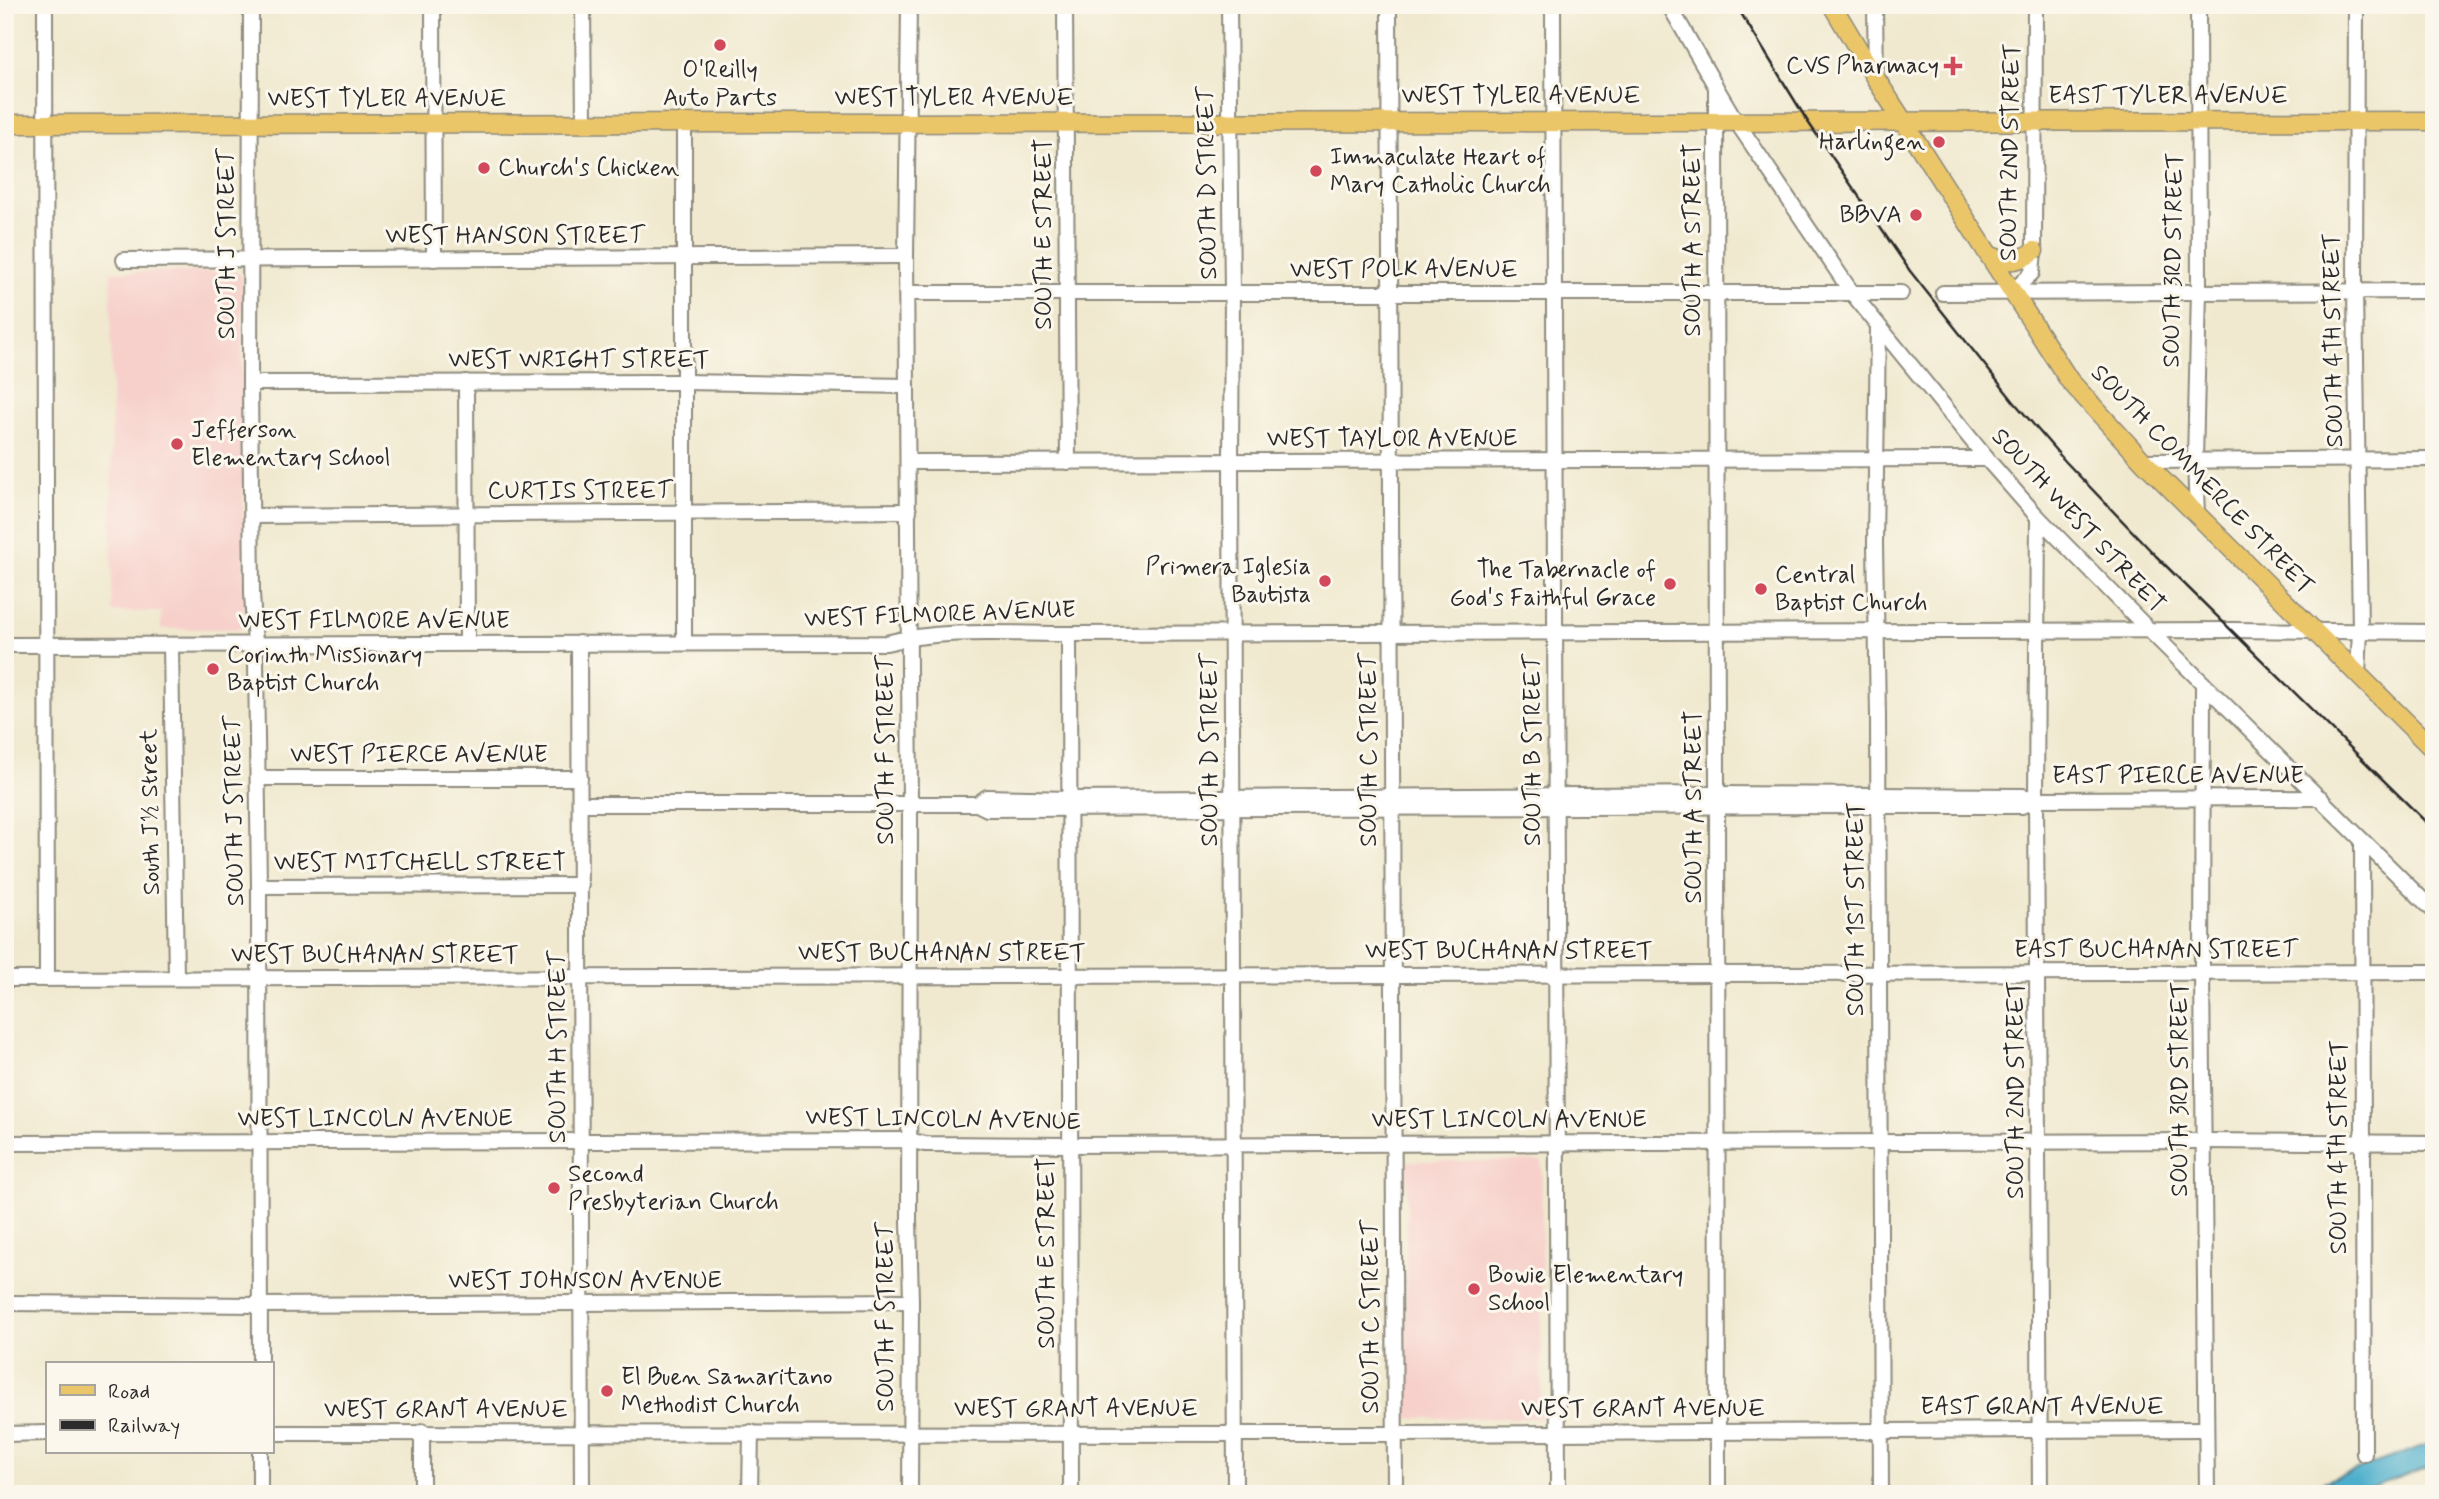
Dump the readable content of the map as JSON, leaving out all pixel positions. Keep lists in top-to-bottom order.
{
  "streets": {
    "main road": ["WEST TYLER AVENUE", "EAST TYLER AVENUE", "SOUTH COMMERCE STREET"],
    "street": [
      "SOUTH 2ND STREET",
      "SOUTH D STREET",
      "SOUTH E STREET",
      "WEST HANSON STREET",
      "SOUTH A STREET",
      "SOUTH J STREET",
      "SOUTH 3RD STREET",
      "WEST POLK AVENUE",
      "SOUTH 4TH STREET",
      "WEST WRIGHT STREET",
      "WEST TAYLOR AVENUE",
      "CURTIS STREET",
      "SOUTH WEST STREET",
      "WEST FILMORE AVENUE",
      "SOUTH F STREET",
      "SOUTH C STREET",
      "SOUTH B STREET",
      "WEST PIERCE AVENUE",
      "EAST PIERCE AVENUE",
      "South J½ Street",
      "WEST MITCHELL STREET",
      "SOUTH 1ST STREET",
      "EAST BUCHANAN STREET",
      "WEST BUCHANAN STREET",
      "SOUTH H STREET",
      "WEST LINCOLN AVENUE",
      "WEST JOHNSON AVENUE",
      "EAST GRANT AVENUE",
      "WEST GRANT AVENUE"
    ]
  },
  "crossings": [
    ["WEST TYLER AVENUE", "EAST TYLER AVENUE"],
    ["WEST TYLER AVENUE", "SOUTH D STREET"],
    ["WEST TYLER AVENUE", "SOUTH E STREET"],
    ["WEST TYLER AVENUE", "SOUTH A STREET"],
    ["WEST TYLER AVENUE", "SOUTH J STREET"],
    ["WEST TYLER AVENUE", "SOUTH COMMERCE STREET"],
    ["WEST TYLER AVENUE", "SOUTH WEST STREET"],
    ["WEST TYLER AVENUE", "SOUTH F STREET"],
    ["WEST TYLER AVENUE", "SOUTH C STREET"],
    ["WEST TYLER AVENUE", "SOUTH B STREET"],
    ["EAST TYLER AVENUE", "SOUTH 2ND STREET"],
    ["EAST TYLER AVENUE", "SOUTH 3RD STREET"],
    ["EAST TYLER AVENUE", "SOUTH 4TH STREET"],
    ["EAST TYLER AVENUE", "SOUTH COMMERCE STREET"],
    ["SOUTH 2ND STREET", "SOUTH COMMERCE STREET"],
    ["SOUTH 2ND STREET", "SOUTH WEST STREET"],
    ["SOUTH 2ND STREET", "WEST FILMORE AVENUE"],
    ["SOUTH 2ND STREET", "EAST PIERCE AVENUE"],
    ["SOUTH 2ND STREET", "EAST BUCHANAN STREET"],
    ["SOUTH 2ND STREET", "WEST LINCOLN AVENUE"],
    ["SOUTH 2ND STREET", "EAST GRANT AVENUE"],
    ["SOUTH D STREET", "WEST POLK AVENUE"],
    ["SOUTH D STREET", "WEST TAYLOR AVENUE"],
    ["SOUTH D STREET", "WEST FILMORE AVENUE"],
    ["SOUTH D STREET", "WEST BUCHANAN STREET"],
    ["SOUTH D STREET", "WEST LINCOLN AVENUE"],
    ["SOUTH D STREET", "WEST GRANT AVENUE"],
    ["SOUTH E STREET", "WEST POLK AVENUE"],
    ["SOUTH E STREET", "WEST TAYLOR AVENUE"],
    ["SOUTH E STREET", "WEST FILMORE AVENUE"],
    ["SOUTH E STREET", "WEST BUCHANAN STREET"],
    ["SOUTH E STREET", "WEST LINCOLN AVENUE"],
    ["SOUTH E STREET", "WEST GRANT AVENUE"],
    ["WEST HANSON STREET", "SOUTH J STREET"],
    ["WEST HANSON STREET", "SOUTH F STREET"],
    ["SOUTH A STREET", "WEST POLK AVENUE"],
    ["SOUTH A STREET", "WEST TAYLOR AVENUE"],
    ["SOUTH A STREET", "WEST FILMORE AVENUE"],
    ["SOUTH A STREET", "WEST BUCHANAN STREET"],
    ["SOUTH A STREET", "WEST LINCOLN AVENUE"],
    ["SOUTH A STREET", "WEST GRANT AVENUE"],
    ["SOUTH J STREET", "WEST WRIGHT STREET"],
    ["SOUTH J STREET", "CURTIS STREET"],
    ["SOUTH J STREET", "WEST FILMORE AVENUE"],
    ["SOUTH J STREET", "WEST PIERCE AVENUE"],
    ["SOUTH J STREET", "WEST MITCHELL STREET"],
    ["SOUTH J STREET", "WEST BUCHANAN STREET"],
    ["SOUTH J STREET", "WEST LINCOLN AVENUE"],
    ["SOUTH J STREET", "WEST JOHNSON AVENUE"],
    ["SOUTH 3RD STREET", "SOUTH COMMERCE STREET"],
    ["SOUTH 3RD STREET", "SOUTH WEST STREET"],
    ["SOUTH 3RD STREET", "EAST PIERCE AVENUE"],
    ["SOUTH 3RD STREET", "EAST BUCHANAN STREET"],
    ["SOUTH 3RD STREET", "WEST LINCOLN AVENUE"],
    ["SOUTH 3RD STREET", "EAST GRANT AVENUE"],
    ["WEST POLK AVENUE", "SOUTH WEST STREET"],
    ["WEST POLK AVENUE", "SOUTH F STREET"],
    ["WEST POLK AVENUE", "SOUTH C STREET"],
    ["WEST POLK AVENUE", "SOUTH B STREET"],
    ["SOUTH 4TH STREET", "SOUTH COMMERCE STREET"],
    ["SOUTH 4TH STREET", "SOUTH WEST STREET"],
    ["SOUTH 4TH STREET", "WEST FILMORE AVENUE"],
    ["SOUTH 4TH STREET", "EAST BUCHANAN STREET"],
    ["SOUTH 4TH STREET", "WEST LINCOLN AVENUE"],
    ["WEST WRIGHT STREET", "SOUTH F STREET"],
    ["WEST TAYLOR AVENUE", "SOUTH WEST STREET"],
    ["WEST TAYLOR AVENUE", "SOUTH F STREET"],
    ["WEST TAYLOR AVENUE", "SOUTH C STREET"],
    ["WEST TAYLOR AVENUE", "SOUTH B STREET"],
    ["WEST TAYLOR AVENUE", "SOUTH 1ST STREET"],
    ["SOUTH COMMERCE STREET", "WEST FILMORE AVENUE"],
    ["CURTIS STREET", "SOUTH F STREET"],
    ["SOUTH WEST STREET", "WEST FILMORE AVENUE"],
    ["SOUTH WEST STREET", "EAST PIERCE AVENUE"],
    ["SOUTH WEST STREET", "SOUTH 1ST STREET"],
    ["WEST FILMORE AVENUE", "SOUTH F STREET"],
    ["WEST FILMORE AVENUE", "SOUTH C STREET"],
    ["WEST FILMORE AVENUE", "SOUTH B STREET"],
    ["WEST FILMORE AVENUE", "South J½ Street"],
    ["WEST FILMORE AVENUE", "SOUTH 1ST STREET"],
    ["WEST FILMORE AVENUE", "SOUTH H STREET"],
    ["SOUTH F STREET", "WEST BUCHANAN STREET"],
    ["SOUTH F STREET", "WEST LINCOLN AVENUE"],
    ["SOUTH F STREET", "WEST JOHNSON AVENUE"],
    ["SOUTH F STREET", "WEST GRANT AVENUE"],
    ["SOUTH C STREET", "WEST BUCHANAN STREET"],
    ["SOUTH C STREET", "WEST LINCOLN AVENUE"],
    ["SOUTH C STREET", "WEST GRANT AVENUE"],
    ["SOUTH B STREET", "WEST BUCHANAN STREET"],
    ["SOUTH B STREET", "WEST LINCOLN AVENUE"],
    ["SOUTH B STREET", "WEST GRANT AVENUE"],
    ["WEST PIERCE AVENUE", "SOUTH H STREET"],
    ["EAST PIERCE AVENUE", "SOUTH 1ST STREET"],
    ["South J½ Street", "WEST BUCHANAN STREET"],
    ["WEST MITCHELL STREET", "SOUTH H STREET"],
    ["SOUTH 1ST STREET", "EAST BUCHANAN STREET"],
    ["SOUTH 1ST STREET", "WEST BUCHANAN STREET"],
    ["SOUTH 1ST STREET", "WEST LINCOLN AVENUE"],
    ["SOUTH 1ST STREET", "EAST GRANT AVENUE"],
    ["SOUTH 1ST STREET", "WEST GRANT AVENUE"],
    ["EAST BUCHANAN STREET", "WEST BUCHANAN STREET"],
    ["WEST BUCHANAN STREET", "SOUTH H STREET"],
    ["SOUTH H STREET", "WEST LINCOLN AVENUE"],
    ["SOUTH H STREET", "WEST JOHNSON AVENUE"],
    ["SOUTH H STREET", "WEST GRANT AVENUE"],
    ["EAST GRANT AVENUE", "WEST GRANT AVENUE"]
  ],
  "places": {
    "other": [
      "O'Reilly Auto Parts",
      "Harlingen",
      "Church's Chicken",
      "Immaculate Heart of Mary Catholic Church",
      "BBVA",
      "Jefferson Elementary School",
      "Primera Iglesia Bautista",
      "The Tabernacle of God's Faithful Grace",
      "Central Baptist Church",
      "Corinth Missionary Baptist Church",
      "Second Presbyterian Church",
      "Bowie Elementary School",
      "El Buen Samaritano Methodist Church"
    ],
    "health": ["CVS Pharmacy"]
  },
  "legend": ["Road", "Railway"]
}
